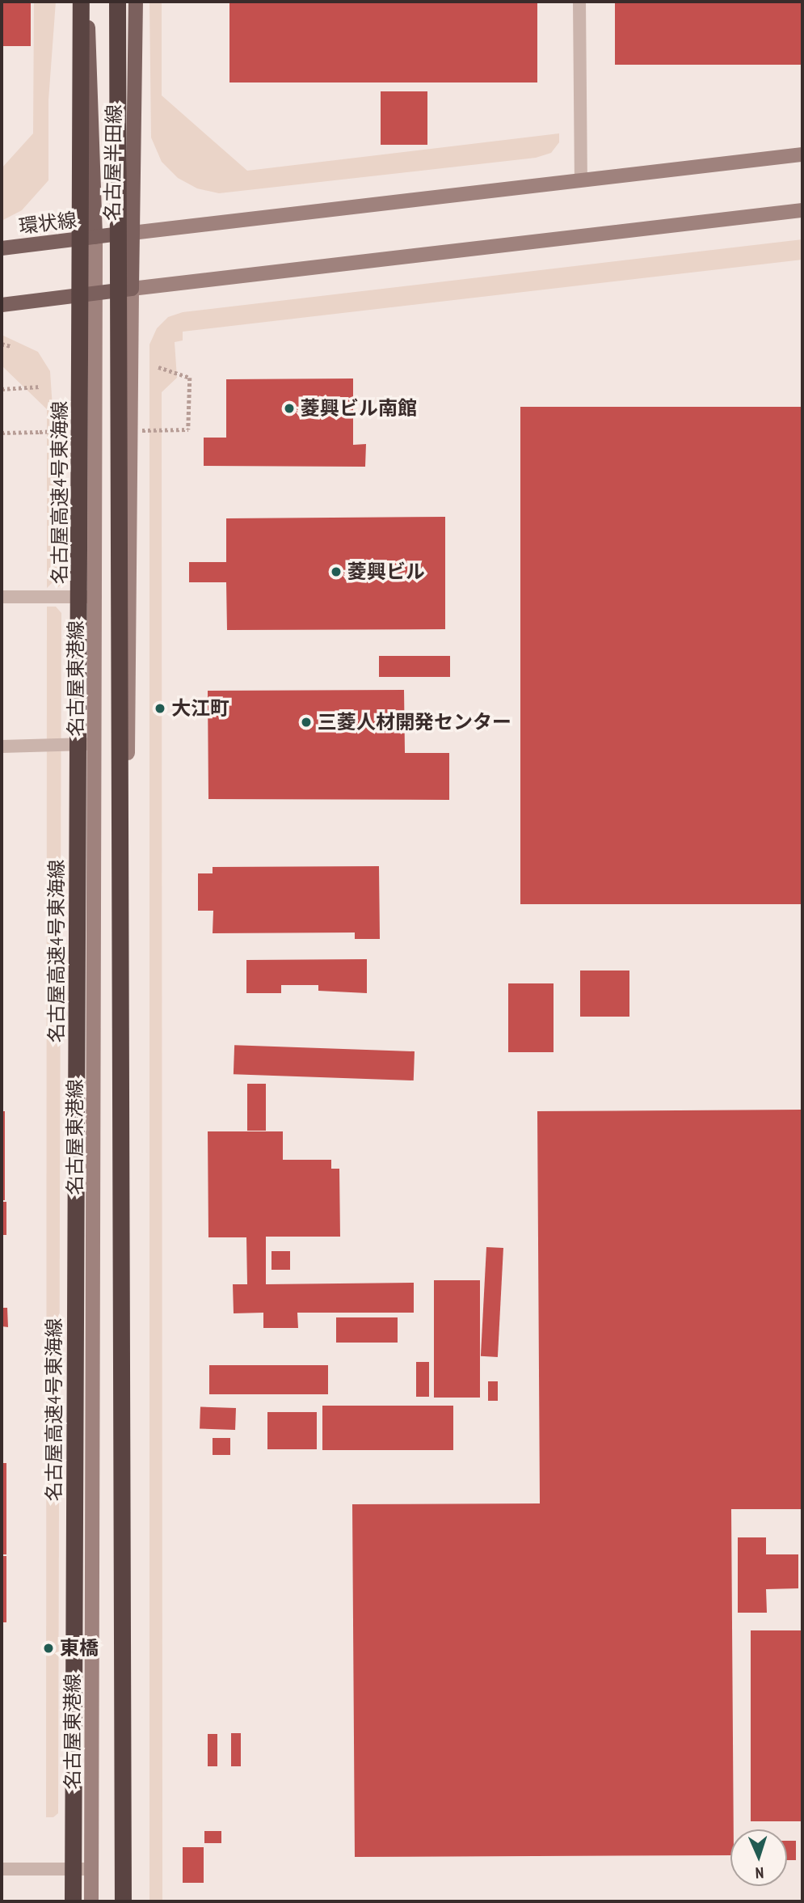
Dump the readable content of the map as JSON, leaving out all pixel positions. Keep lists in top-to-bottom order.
{
  "streets": {
    "highway": ["名古屋高速4号東海線"],
    "main road": ["名古屋半田線", "環状線", "名古屋東港線"]
  },
  "crossings": [
    ["名古屋半田線", "環状線"],
    ["名古屋半田線", "名古屋東港線"],
    ["環状線", "名古屋東港線"]
  ],
  "places": [
    "菱興ビル南館",
    "菱興ビル",
    "大江町",
    "三菱人材開発センター",
    "東橋"
  ],
  "north": "bottom"
}
